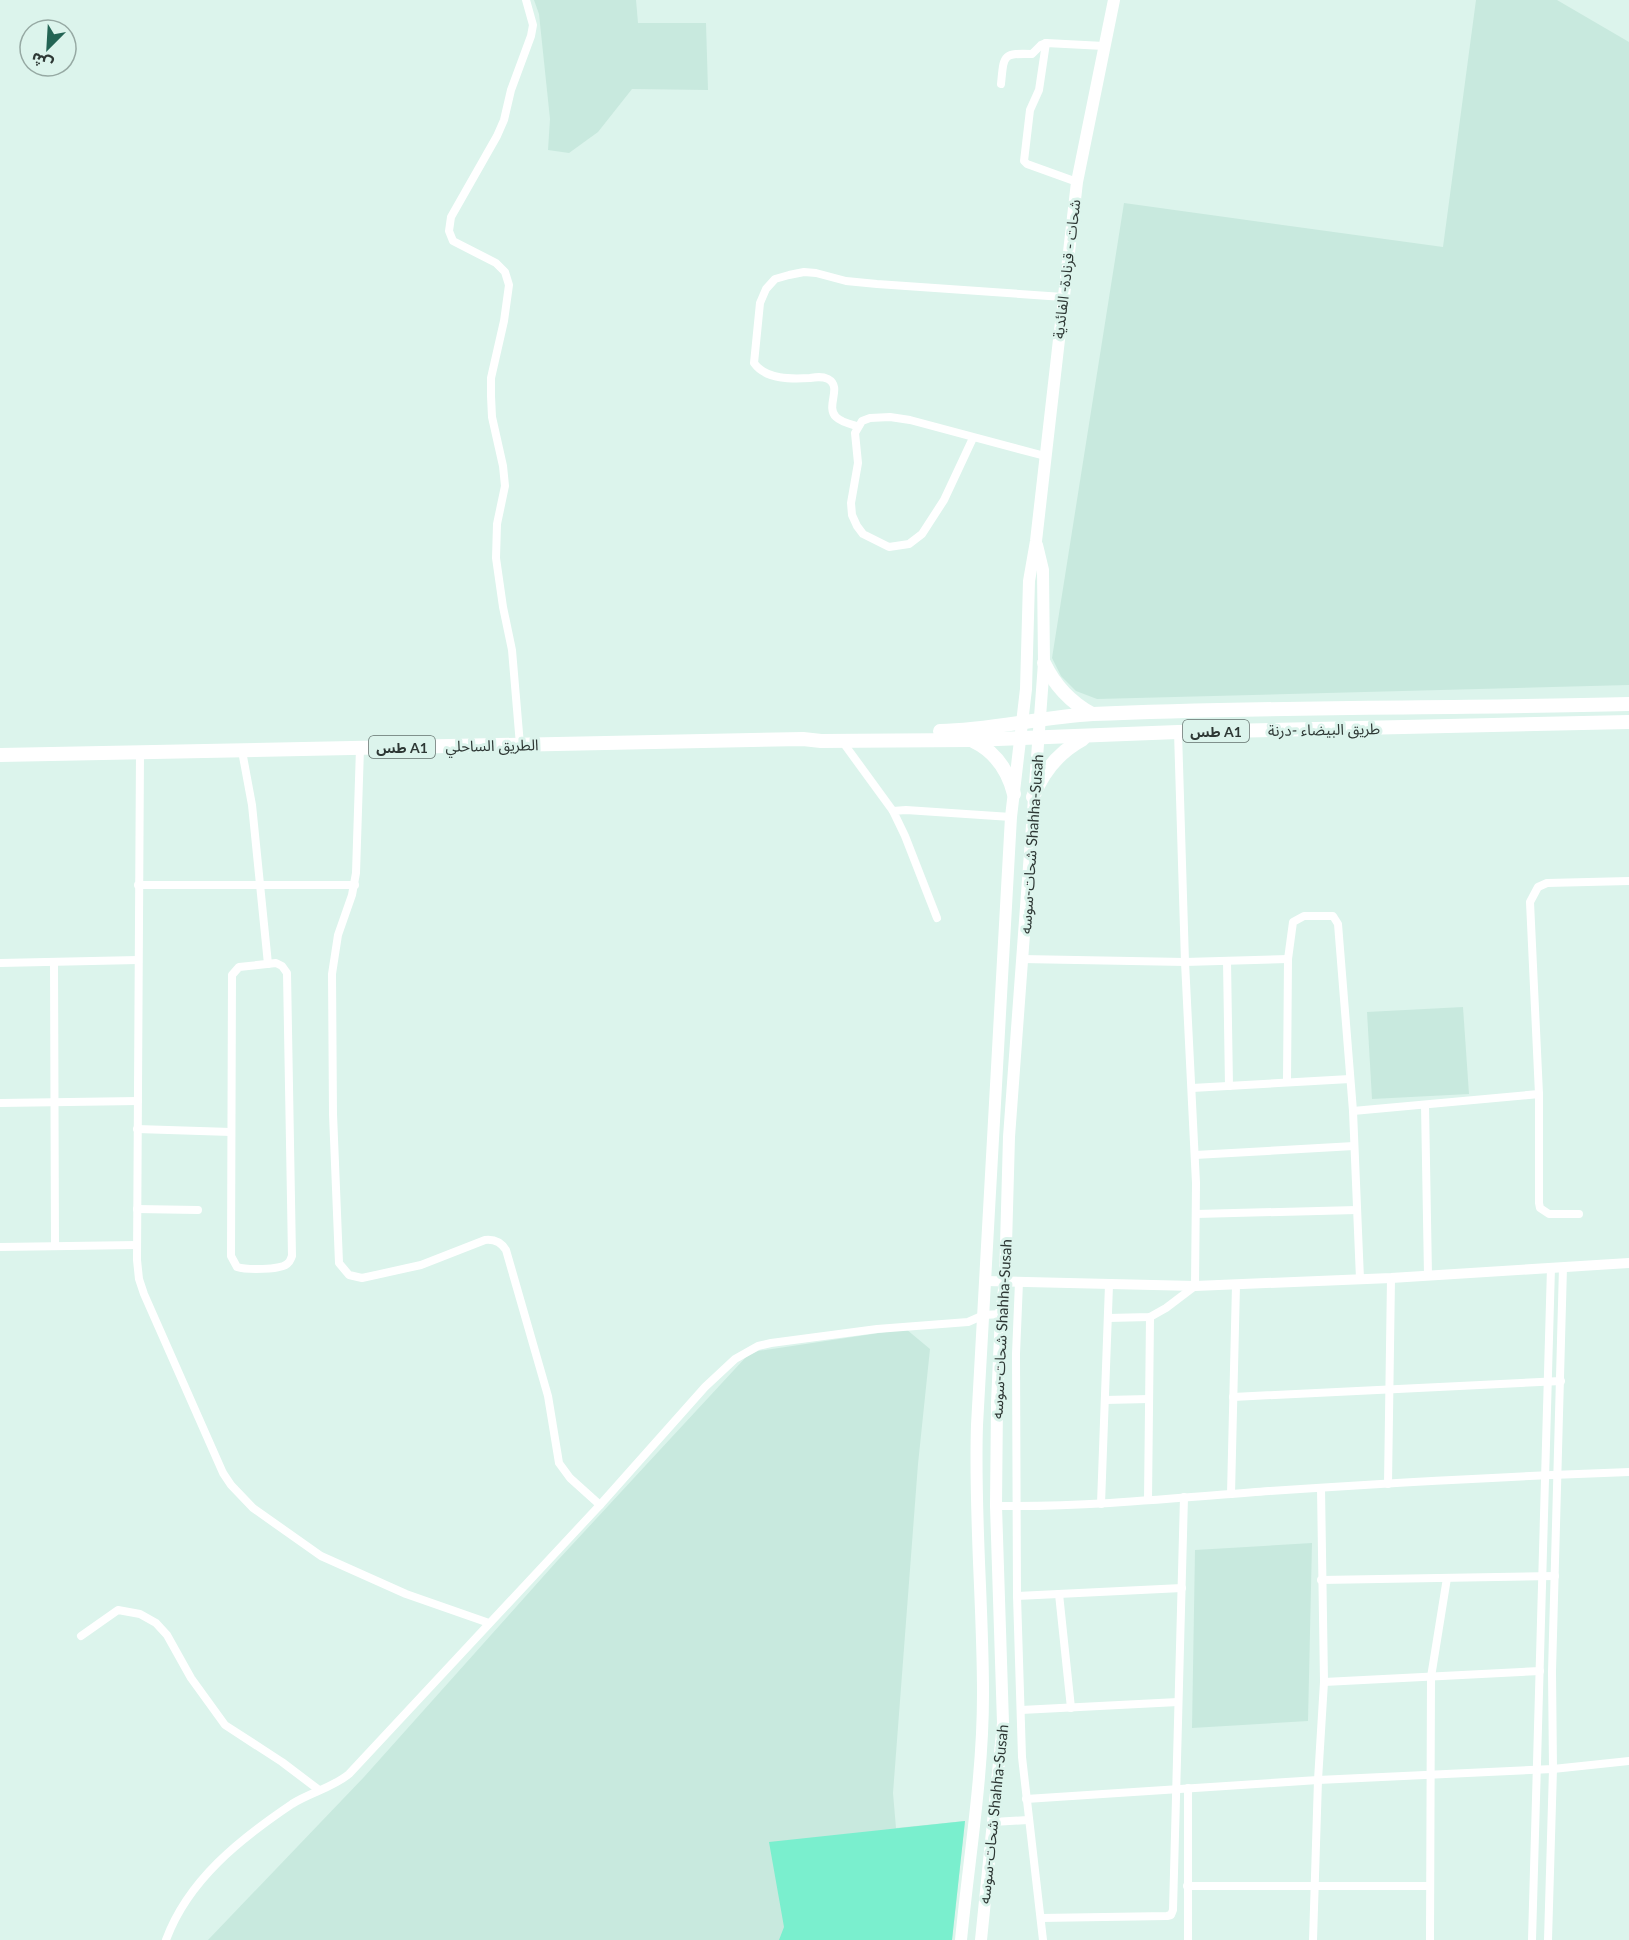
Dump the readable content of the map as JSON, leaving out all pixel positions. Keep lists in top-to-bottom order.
{
  "streets": {
    "highway": ["طريق البيضاء -درنة", "طس A1", "الطريق الساحلي"],
    "main road": ["شحات - قرنادة- الفائدية", "شحات-سوسه Shahha-Susah"]
  },
  "crossings": [
    ["شحات - قرنادة- الفائدية", "شحات-سوسه Shahha-Susah"],
    ["طريق البيضاء -درنة", "الطريق الساحلي"],
    ["طريق البيضاء -درنة", "شحات-سوسه Shahha-Susah"]
  ],
  "north": "bottom left"
}
